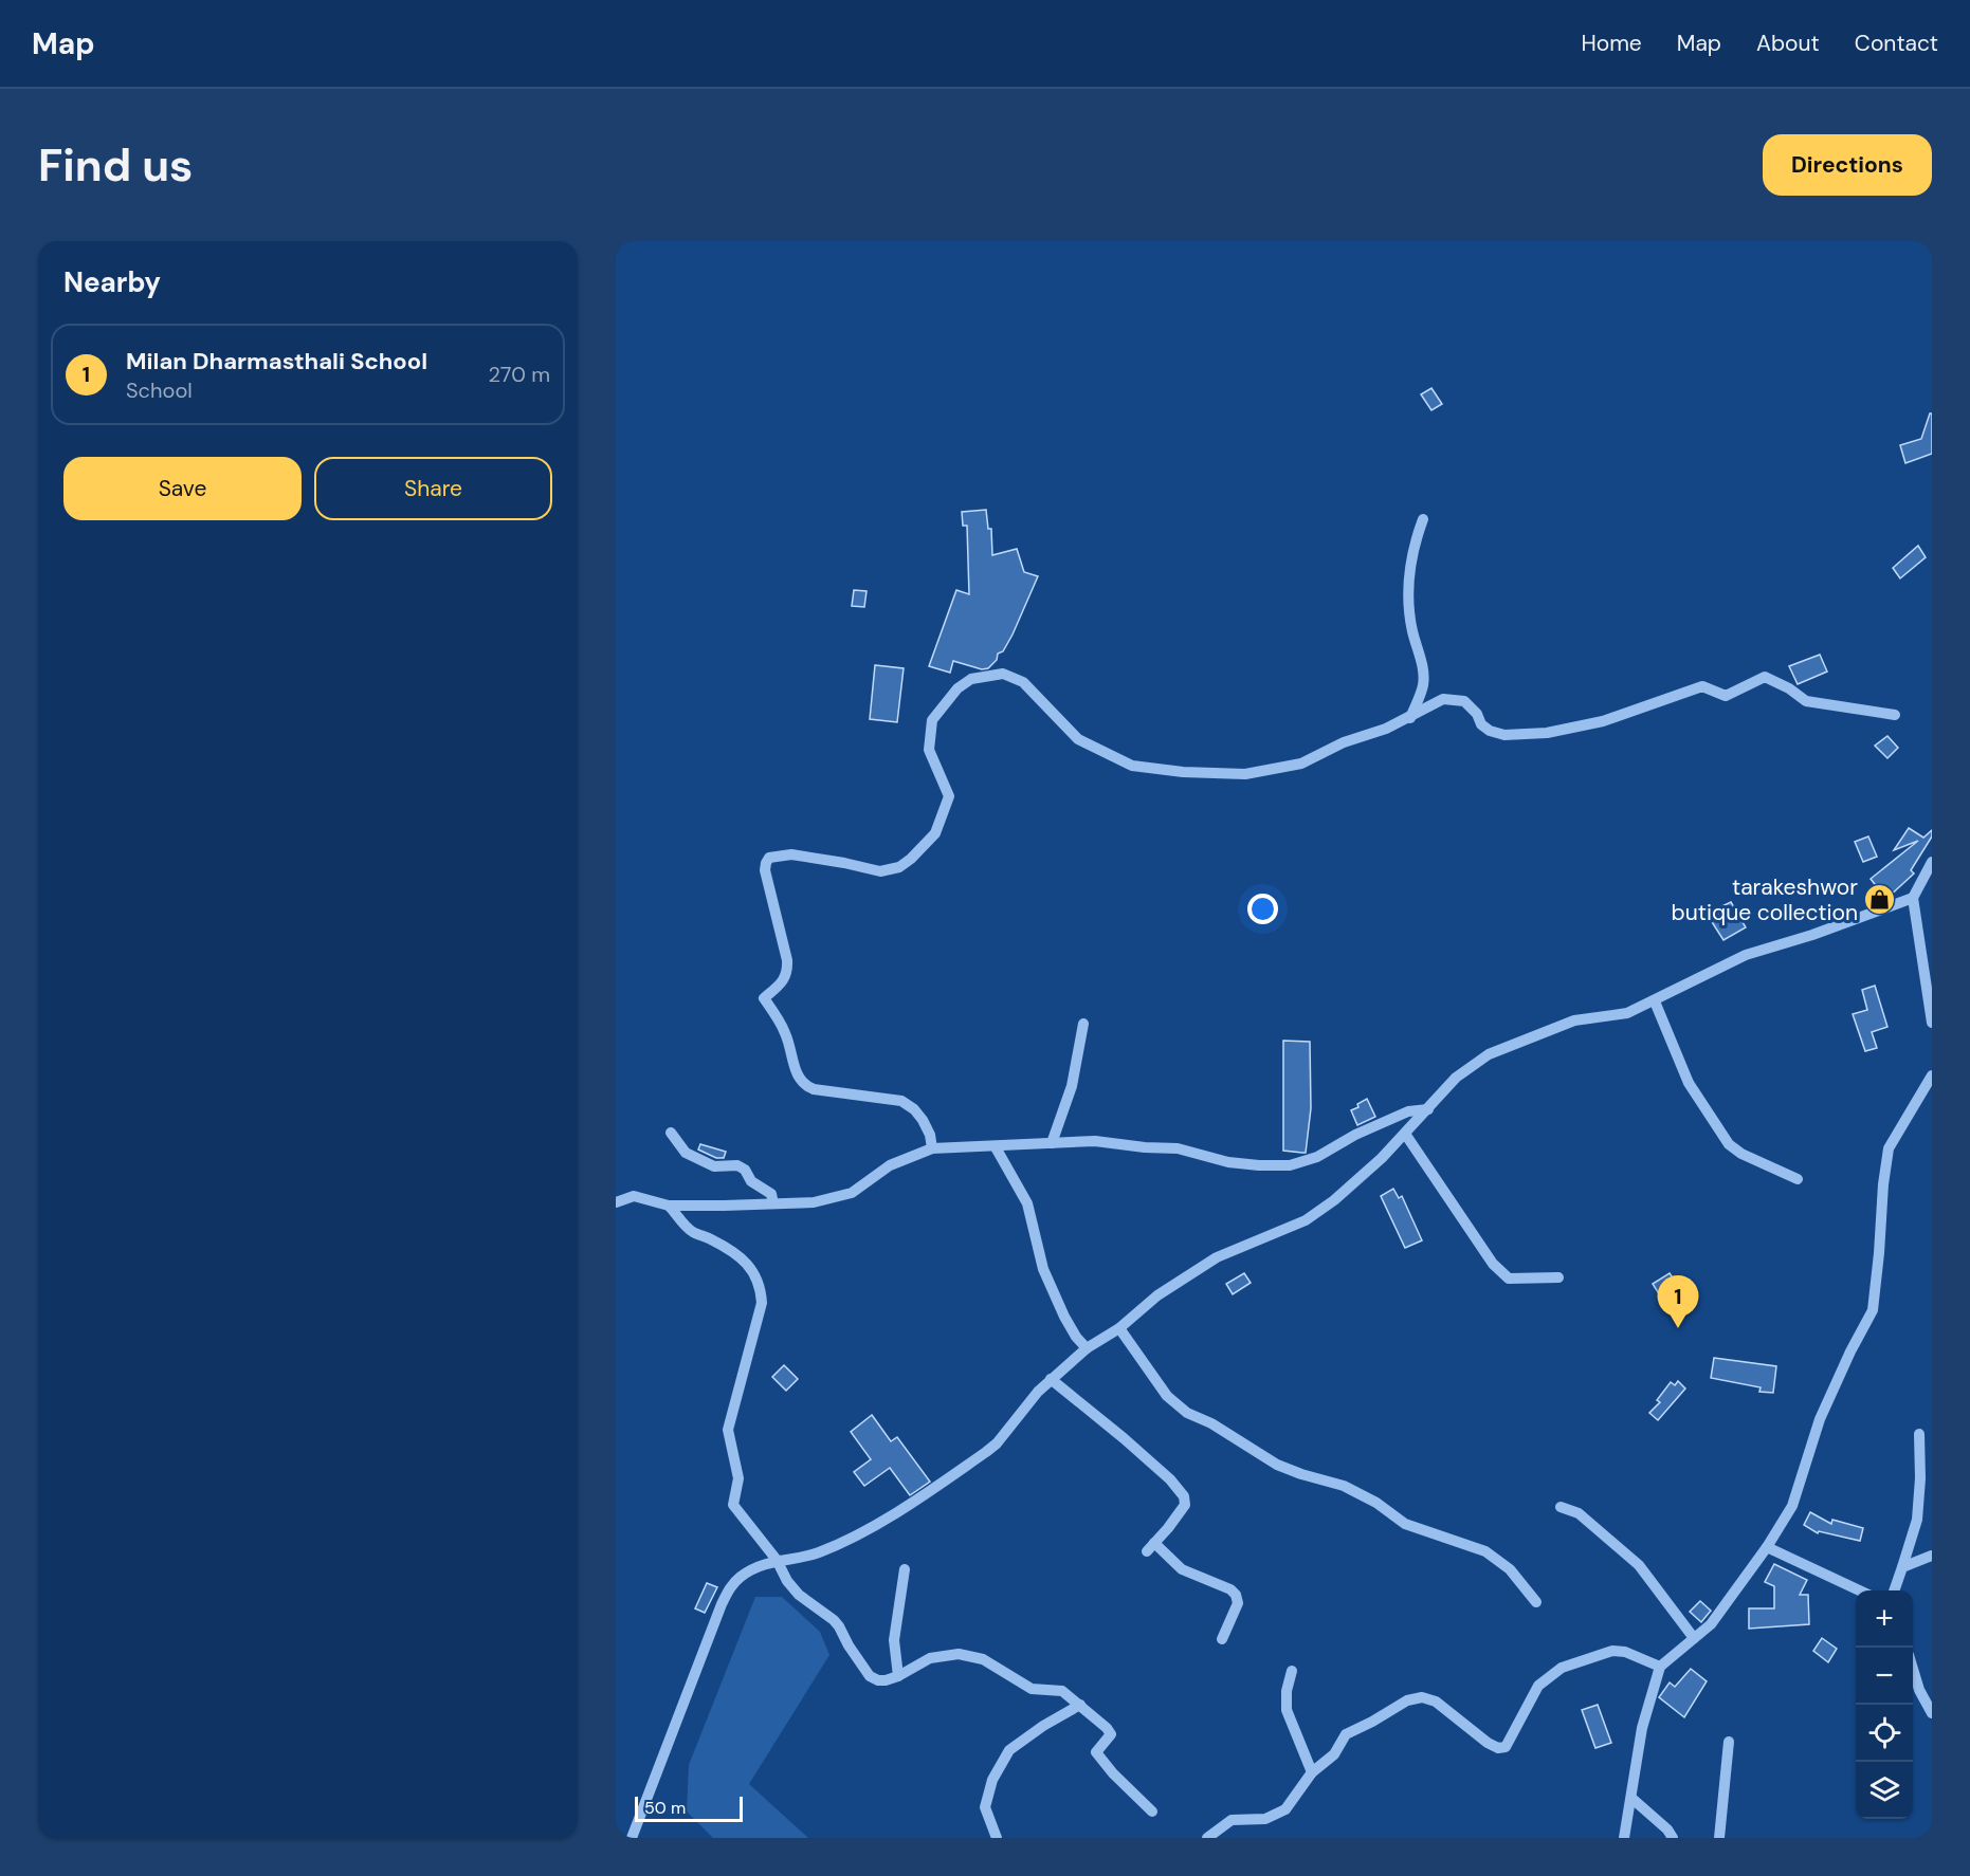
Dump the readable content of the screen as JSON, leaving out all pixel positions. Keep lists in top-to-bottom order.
{
  "places": {
    "shop": ["tarakeshwor butique collection"]
  },
  "scale_bar": "50 m",
  "page": {
    "header": "Map",
    "nav": [
      "Home",
      "Map",
      "About",
      "Contact"
    ],
    "buttons": [
      "Directions",
      ["Save", "Share"]
    ],
    "title": "Find us",
    "heading": "Nearby",
    "list": [
      {
        "mark": "1",
        "name": "Milan Dharmasthali School",
        "note": "School",
        "value": "270 m"
      }
    ],
    "pins": "1",
    "map_buttons": ["+", "−"],
    "scale": "50 m"
  }
}
